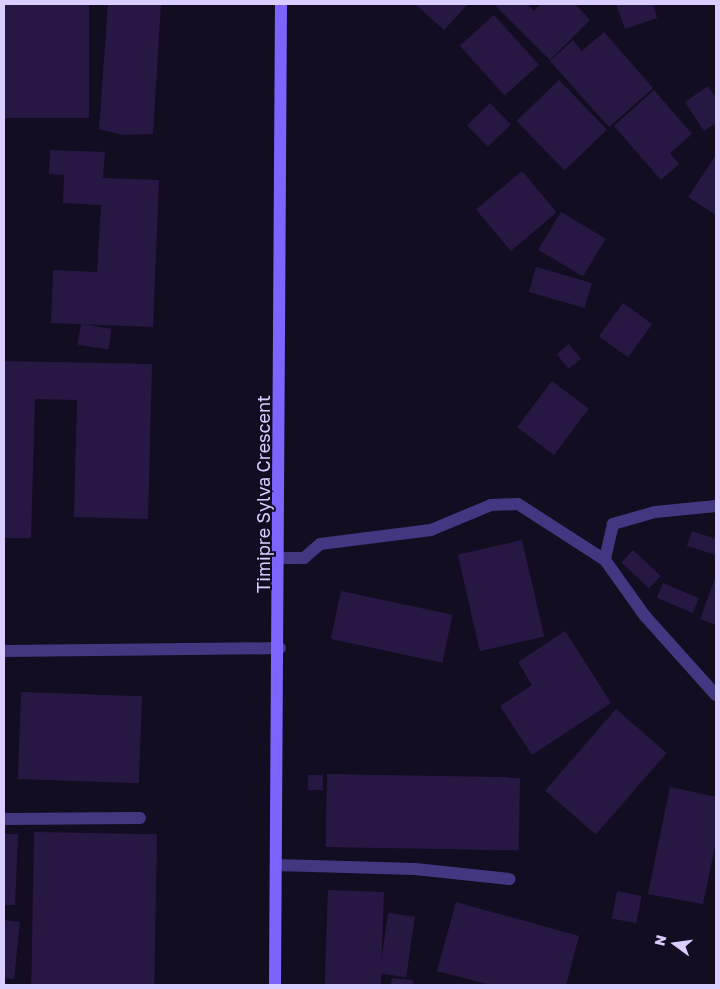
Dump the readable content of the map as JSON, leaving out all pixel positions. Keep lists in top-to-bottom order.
{
  "streets": {
    "street": ["Timipre Sylva Crescent"]
  },
  "north": "left"
}
